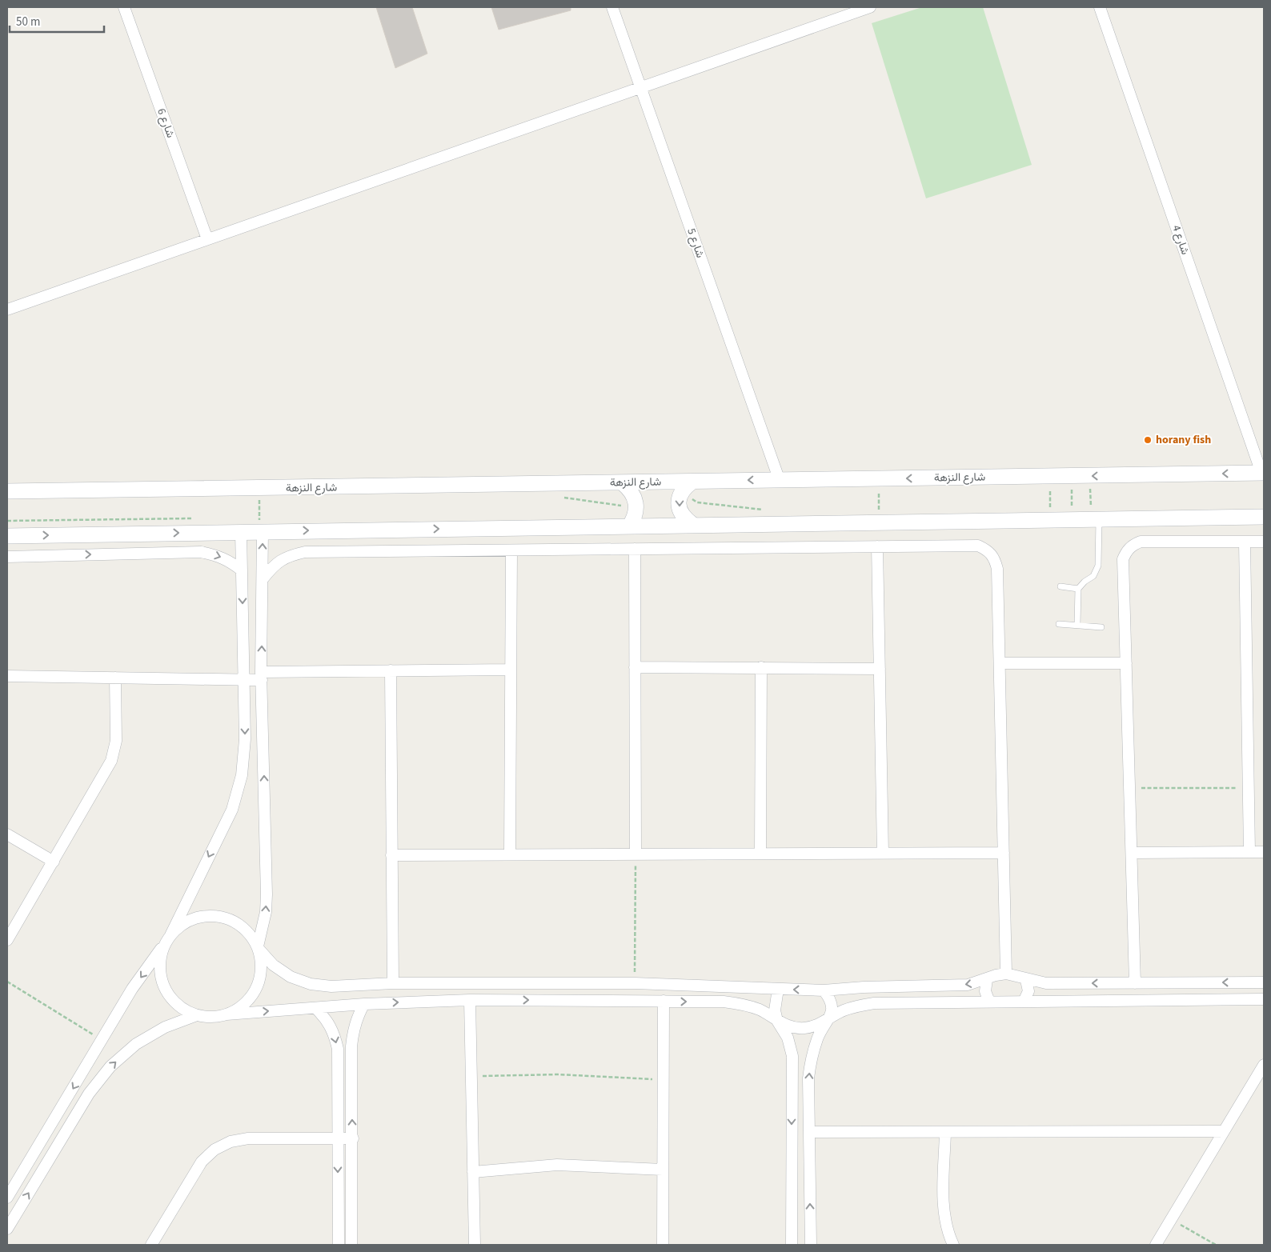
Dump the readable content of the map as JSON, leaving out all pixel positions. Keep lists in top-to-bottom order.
{
  "streets": {
    "main road": ["شارع النزهة"],
    "street": ["شارع 6", "شارع 4", "شارع 5"]
  },
  "crossings": [
    ["شارع 4", "شارع النزهة"],
    ["شارع 5", "شارع النزهة"]
  ],
  "places": ["horany fish"],
  "scale_bar": "50 m"
}
